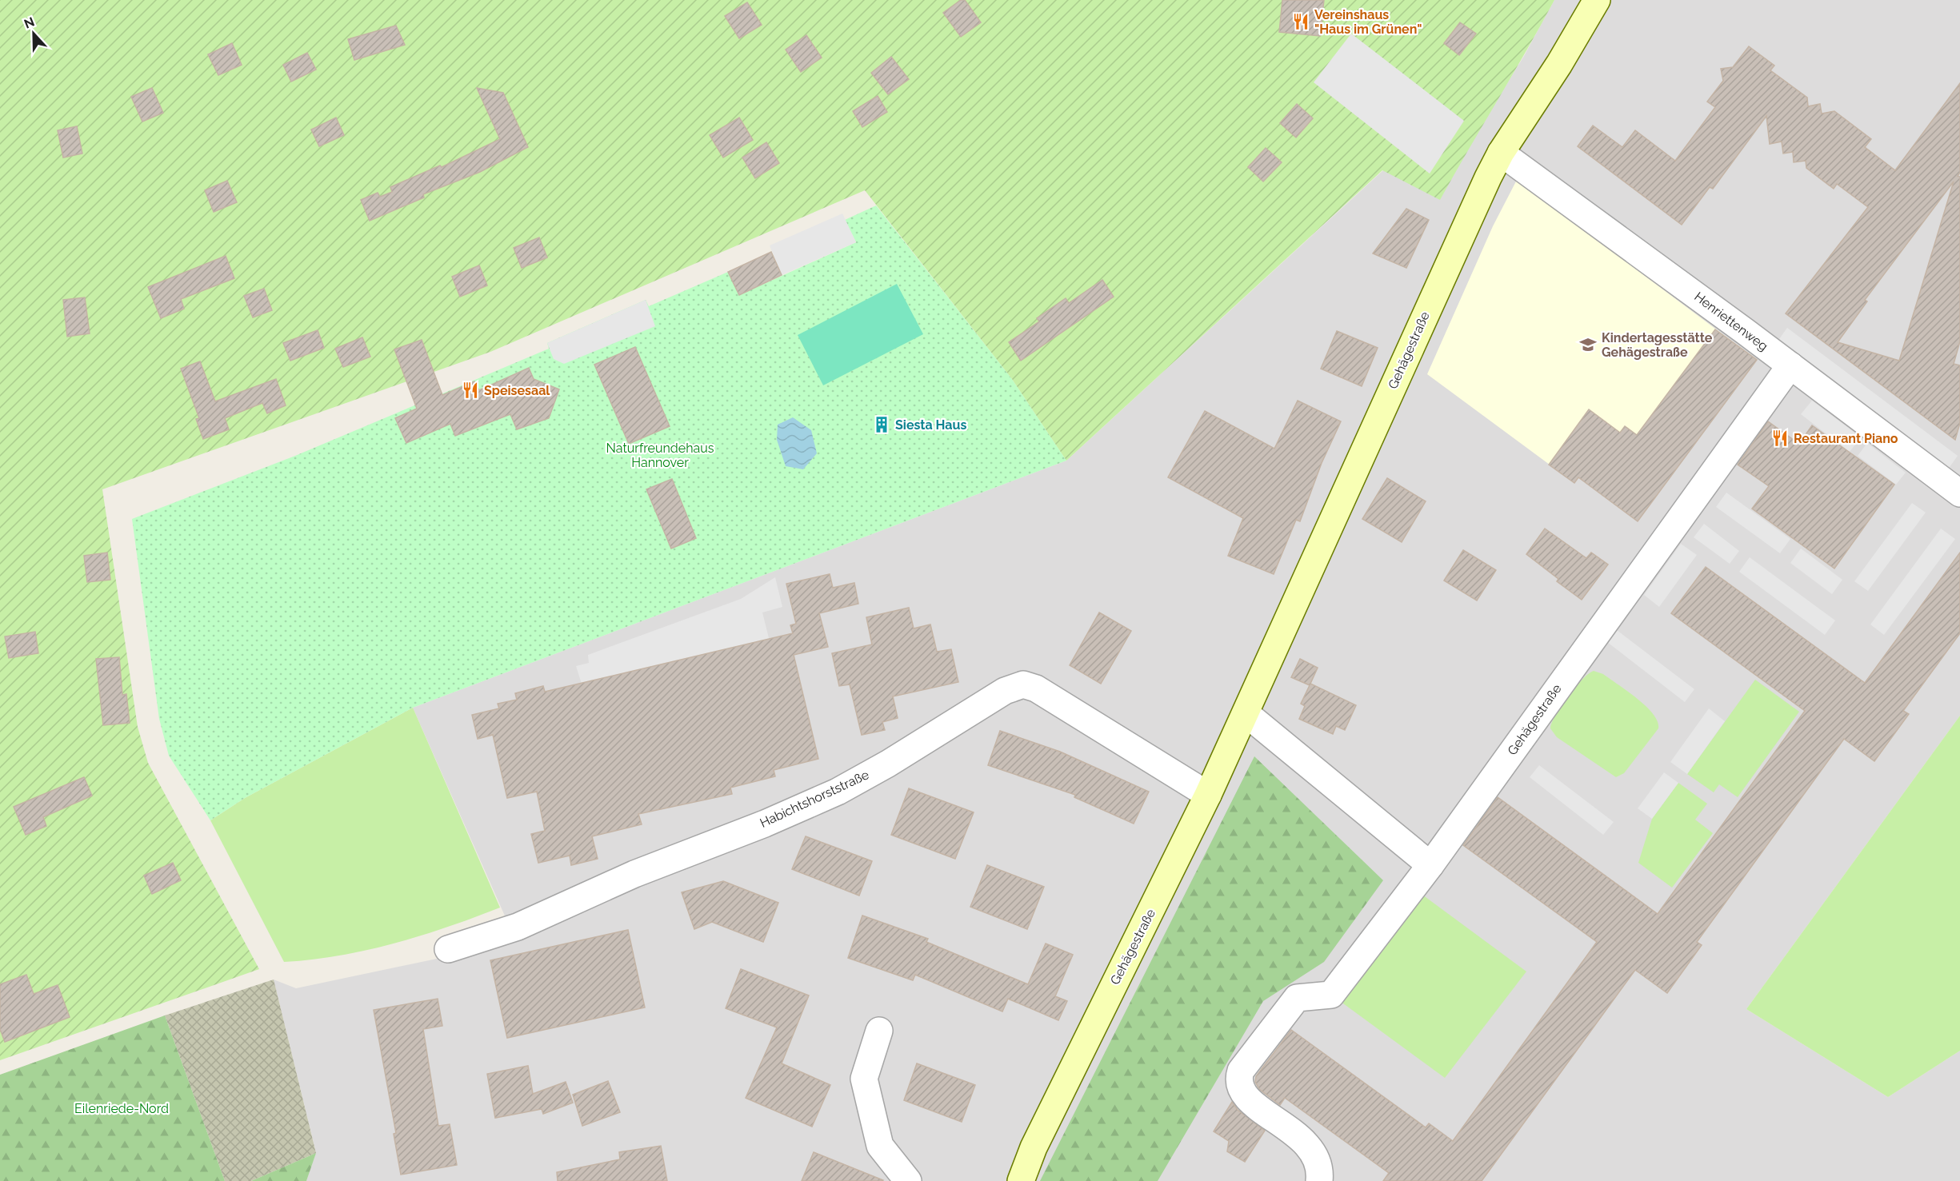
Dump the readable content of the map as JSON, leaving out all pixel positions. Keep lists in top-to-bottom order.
{
  "streets": {
    "street": ["Henriettenweg", "Gehägestraße", "Habichtshorststraße"]
  },
  "crossings": [
    ["Henriettenweg", "Gehägestraße"],
    ["Gehägestraße", "Habichtshorststraße"]
  ],
  "parks": ["Naturfreundehaus Hannover", "Eilenriede-Nord"],
  "places": {
    "restaurant": ["Vereinshaus \"Haus im Grünen\"", "Speisesaal", "Restaurant Piano"],
    "school or university": ["Kindertagesstätte Gehägestraße"],
    "building": ["Siesta Haus"]
  },
  "north": "top"
}
